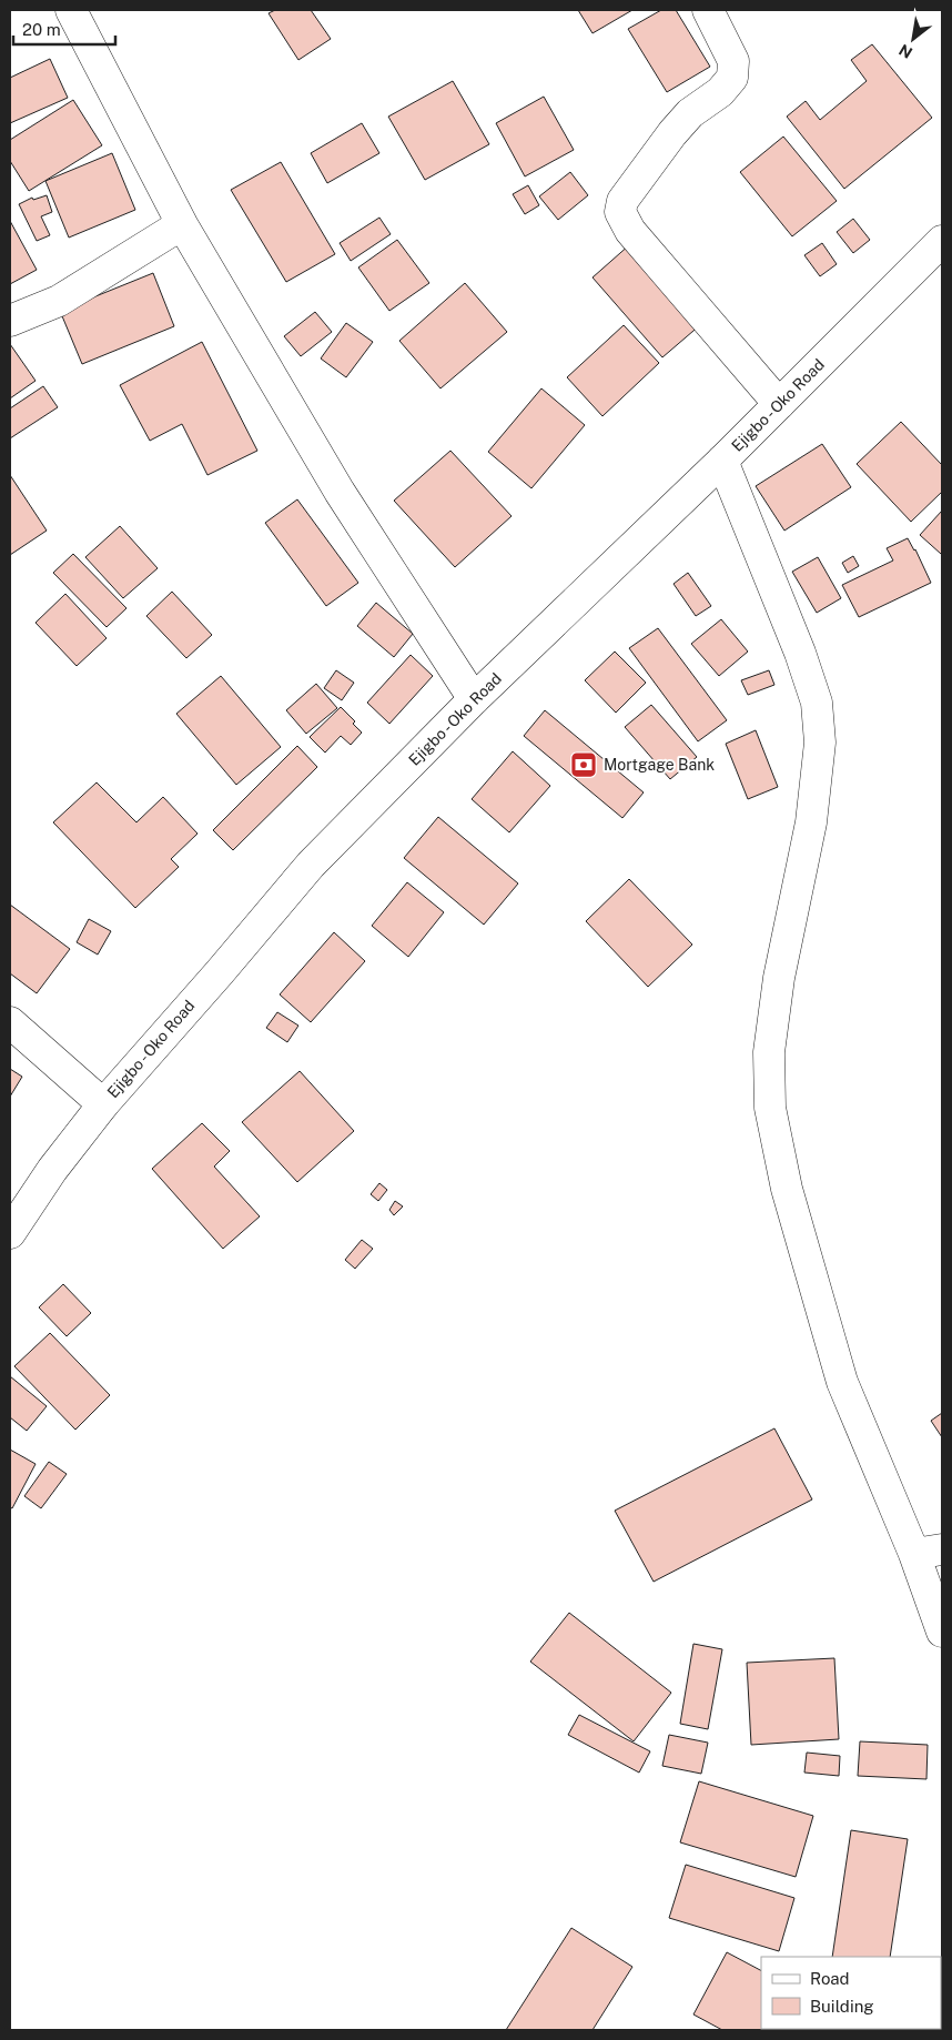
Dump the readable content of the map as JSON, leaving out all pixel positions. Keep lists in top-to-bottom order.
{
  "streets": {
    "street": ["Ejigbo - Oko Road"]
  },
  "places": {
    "bank": ["Mortgage Bank"]
  },
  "legend": ["Road", "Building"],
  "scale_bar": "20 m",
  "north": "bottom left"
}
